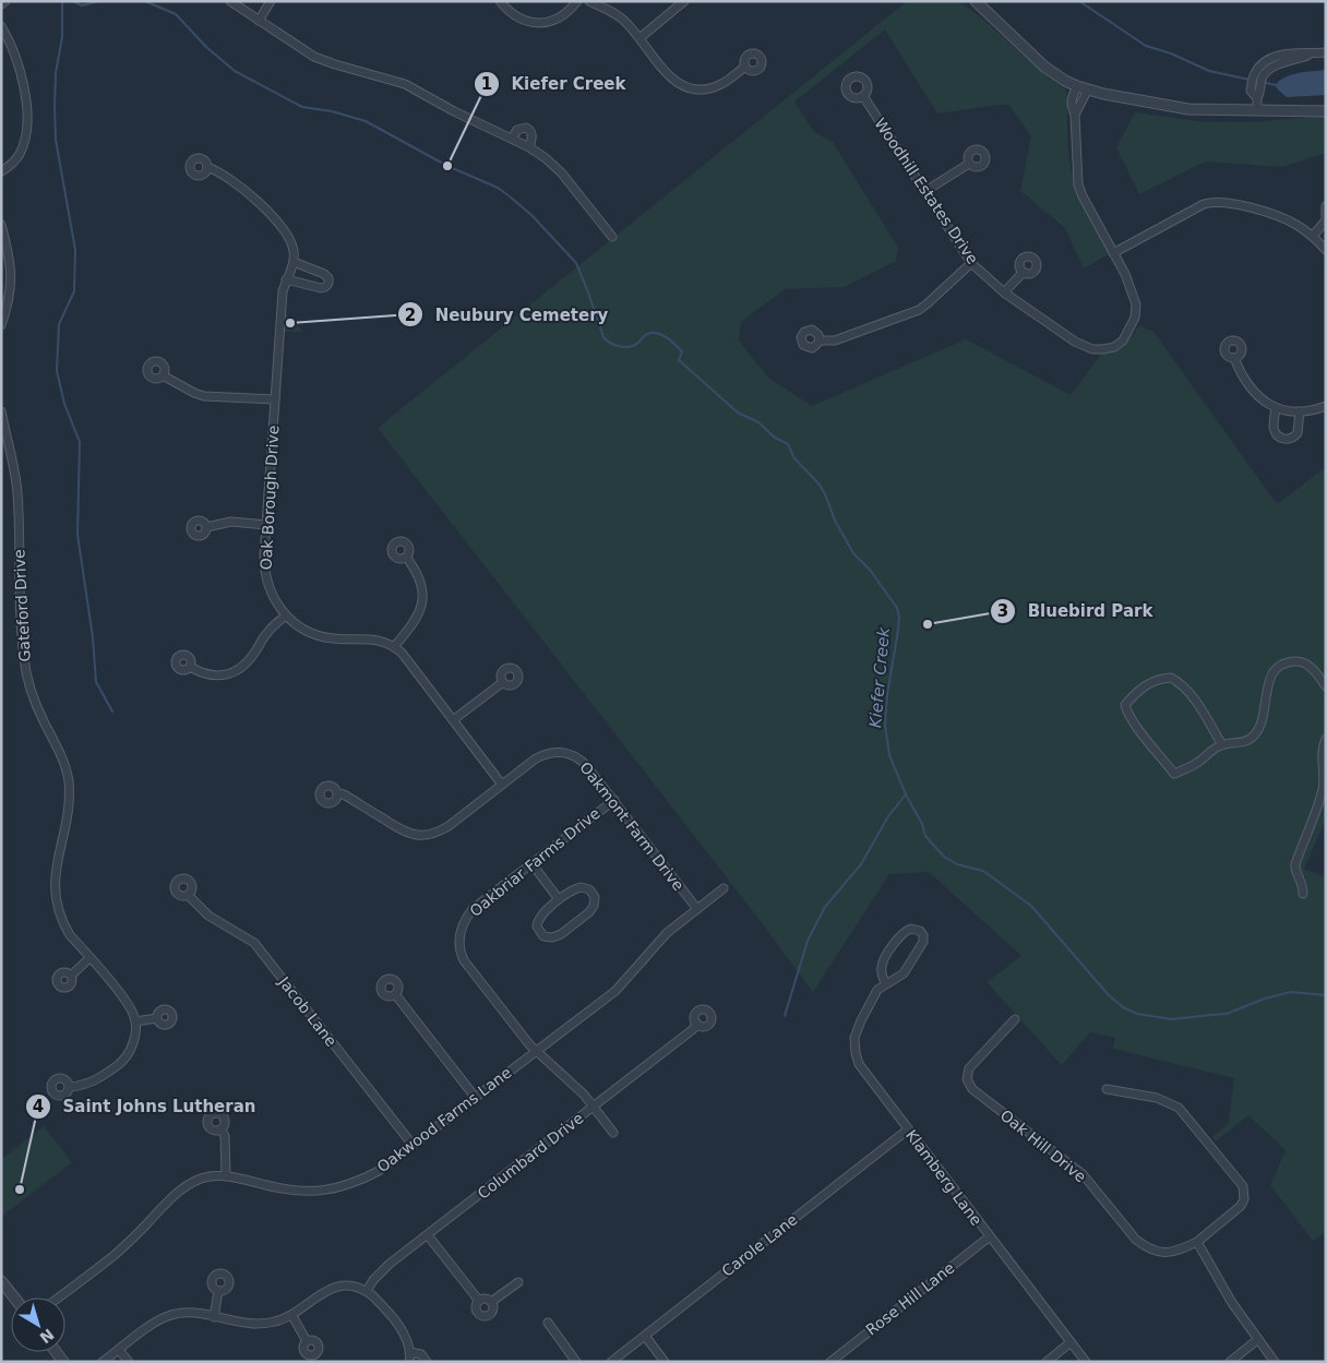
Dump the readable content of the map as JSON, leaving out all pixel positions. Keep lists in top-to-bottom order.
{
  "streets": {
    "street": [
      "Woodhill Estates Drive",
      "Oak Borough Drive",
      "Gateford Drive",
      "Oakmont Farm Drive",
      "Oakbriar Farms Drive",
      "Jacob Lane",
      "Oakwood Farms Lane",
      "Oak Hill Drive",
      "Columbard Drive",
      "Klamberg Lane",
      "Carole Lane",
      "Rose Hill Lane"
    ]
  },
  "crossings": [
    ["Oak Borough Drive", "Oakmont Farm Drive"],
    ["Oakmont Farm Drive", "Oakbriar Farms Drive"],
    ["Oakmont Farm Drive", "Oakwood Farms Lane"],
    ["Oakbriar Farms Drive", "Oakwood Farms Lane"],
    ["Oakbriar Farms Drive", "Columbard Drive"],
    ["Jacob Lane", "Oakwood Farms Lane"],
    ["Klamberg Lane", "Carole Lane"],
    ["Klamberg Lane", "Rose Hill Lane"]
  ],
  "water": ["Kiefer Creek"],
  "places": [
    "Kiefer Creek",
    "Neubury Cemetery",
    "Bluebird Park",
    "Saint Johns Lutheran"
  ],
  "north": "bottom right"
}
